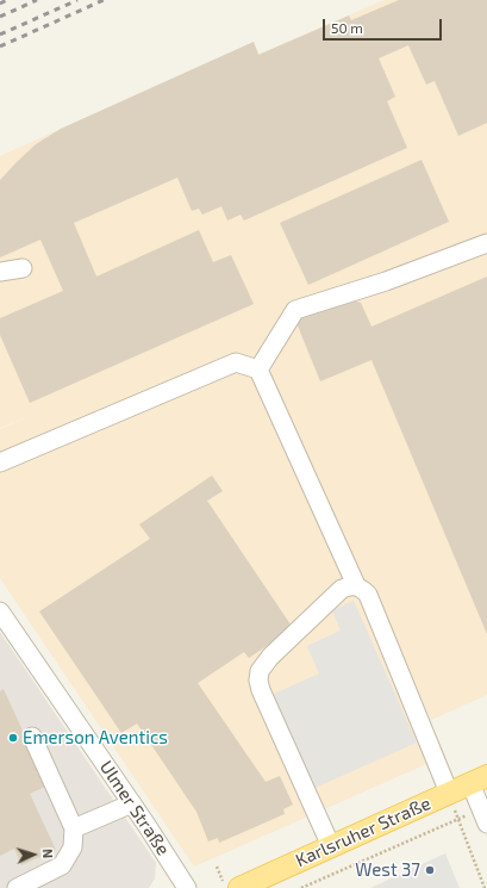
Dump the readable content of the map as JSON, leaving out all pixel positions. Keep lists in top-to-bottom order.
{
  "streets": {
    "main road": ["Karlsruher Straße"],
    "street": ["Ulmer Straße"]
  },
  "places": ["Emerson Aventics", "West 37"],
  "scale_bar": "50 m",
  "north": "right"
}
